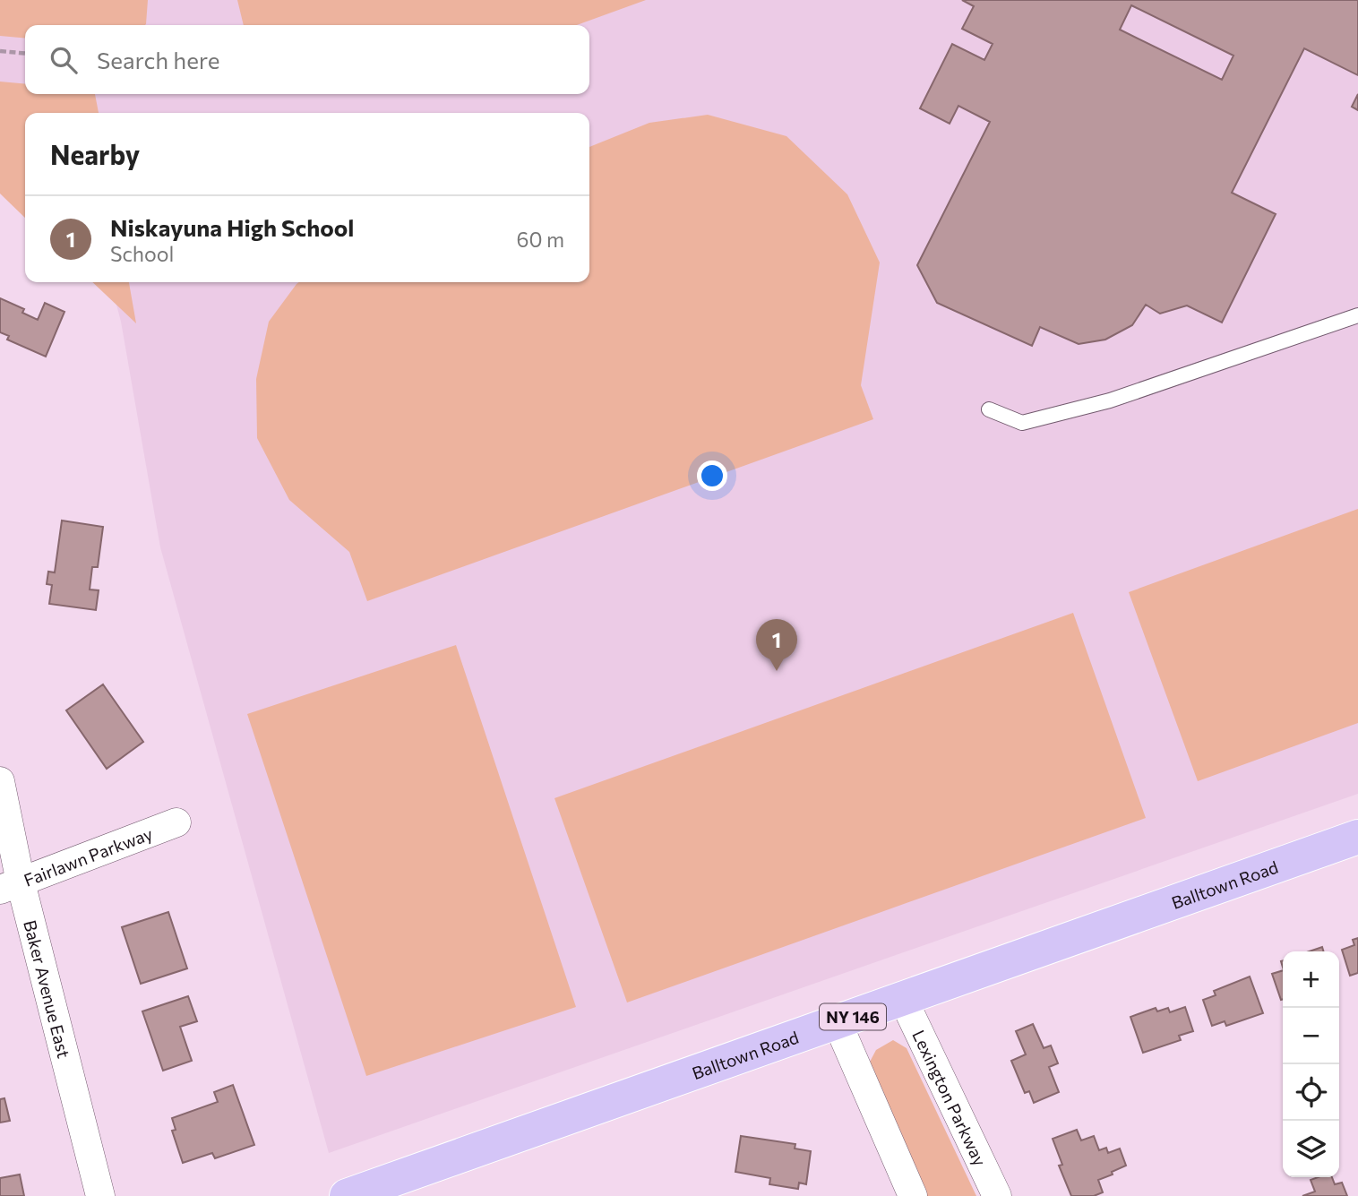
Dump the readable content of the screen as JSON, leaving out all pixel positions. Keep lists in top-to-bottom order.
{
  "streets": {
    "main road": ["Balltown Road", "NY 146"],
    "street": ["Fairlawn Parkway", "Baker Avenue East", "Lexington Parkway"]
  },
  "crossings": [
    ["Fairlawn Parkway", "Baker Avenue East"],
    ["Balltown Road", "Lexington Parkway"]
  ],
  "page": {
    "search": "Search here",
    "heading": "Nearby",
    "list": [
      {
        "mark": "1",
        "name": "Niskayuna High School",
        "note": "School",
        "value": "60 m"
      }
    ],
    "pins": "1",
    "map_buttons": ["+", "−"]
  }
}
